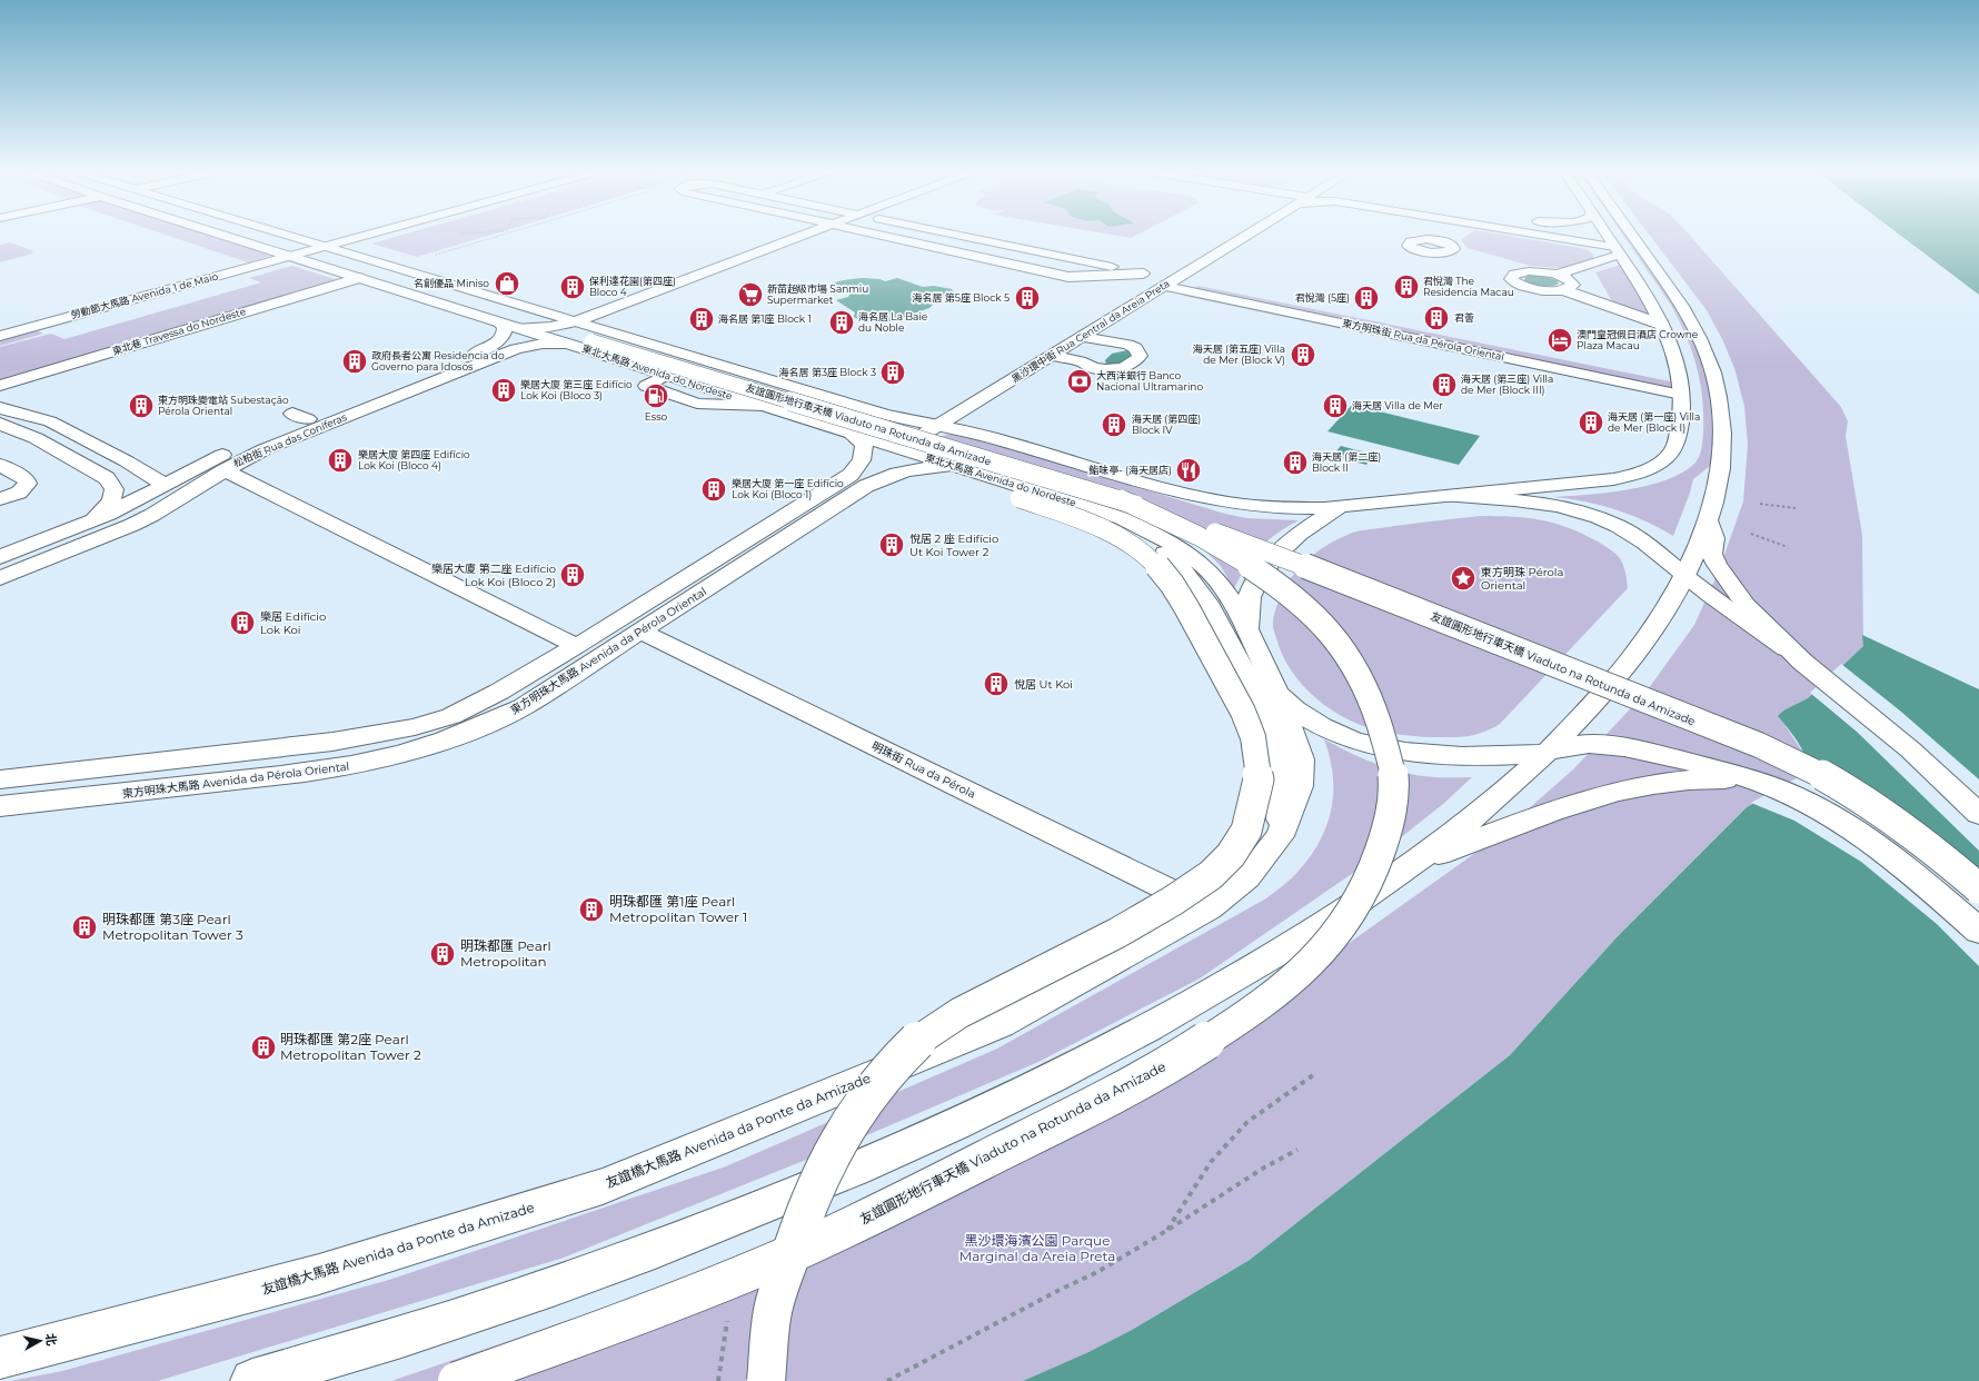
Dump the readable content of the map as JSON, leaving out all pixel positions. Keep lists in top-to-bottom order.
{
  "streets": {
    "main road": [
      "勞動節大馬路 Avenida 1 de Maio",
      "東北巷 Travessa do Nordeste",
      "黑沙環中街 Rua Central da Areia Preta",
      "東方明珠街 Rua da Pérola Oriental",
      "東北大馬路 Avenida do Nordeste",
      "友誼圓形地行車天橋 Viaduto na Rotunda da Amizade",
      "松柏街 Rua das Coníferas",
      "東方明珠大馬路 Avenida da Pérola Oriental",
      "明珠街 Rua da Pérola",
      "友誼橋大馬路 Avenida da Ponte da Amizade"
    ]
  },
  "crossings": [
    ["勞動節大馬路 Avenida 1 de Maio", "東北大馬路 Avenida do Nordeste"],
    ["東北巷 Travessa do Nordeste", "東北大馬路 Avenida do Nordeste"],
    ["黑沙環中街 Rua Central da Areia Preta", "東方明珠街 Rua da Pérola Oriental"],
    ["黑沙環中街 Rua Central da Areia Preta", "東北大馬路 Avenida do Nordeste"],
    ["東北大馬路 Avenida do Nordeste", "友誼圓形地行車天橋 Viaduto na Rotunda da Amizade"],
    ["東北大馬路 Avenida do Nordeste", "松柏街 Rua das Coníferas"],
    ["東北大馬路 Avenida do Nordeste", "東方明珠大馬路 Avenida da Pérola Oriental"],
    ["東北大馬路 Avenida do Nordeste", "友誼橋大馬路 Avenida da Ponte da Amizade"],
    ["東方明珠大馬路 Avenida da Pérola Oriental", "明珠街 Rua da Pérola"],
    ["明珠街 Rua da Pérola", "友誼橋大馬路 Avenida da Ponte da Amizade"]
  ],
  "parks": ["黑沙環海濱公園 Parque Marginal da Areia Preta"],
  "places": {
    "shop": ["名創優品 Miniso"],
    "building": [
      "保利達花園(第四座) Bloco 4",
      "君悅灣 The Residencia Macau",
      "海名居 第5座 Block 5",
      "君悅灣 (5座)",
      "君薈",
      "海名居 第1座 Block 1",
      "海名居 La Baie du Noble",
      "海天居 (第五座) Villa de Mer (Block V)",
      "政府長者公寓 Residencia do Governo para Idosos",
      "海名居 第3座 Block 3",
      "海天居 (第三座) Villa de Mer (Block III)",
      "樂居大廈 第三座 Edifício Lok Koi (Bloco 3)",
      "東方明珠變電站 Subestação Pérola Oriental",
      "海天居 Villa de Mer",
      "海天居 (第一座) Villa de Mer (Block I)",
      "海天居 (第四座) Block IV",
      "樂居大廈 第四座 Edifício Lok Koi (Bloco 4)",
      "海天居 (第二座) Block II",
      "樂居大廈 第一座 Edifício Lok Koi (Bloco 1)",
      "悅居 2 座 Edifício Ut Koi Tower 2",
      "樂居大廈 第二座 Edifício Lok Koi (Bloco 2)",
      "樂居 Edifício Lok Koi",
      "悅居 Ut Koi",
      "明珠都匯 第1座 Pearl Metropolitan Tower 1",
      "明珠都匯 第3座 Pearl Metropolitan Tower 3",
      "明珠都匯 Pearl Metropolitan",
      "明珠都匯 第2座 Pearl Metropolitan Tower 2"
    ],
    "supermarket": ["新苗超級市場 Sanmiu Supermarket"],
    "hotel": ["澳門皇冠假日酒店 Crowne Plaza Macau"],
    "bank": ["大西洋銀行 Banco Nacional Ultramarino"],
    "fuel station": ["Esso"],
    "restaurant": ["鮨味亭- (海天居店)"],
    "place": ["東方明珠 Pérola Oriental"]
  },
  "north": "right"
}
